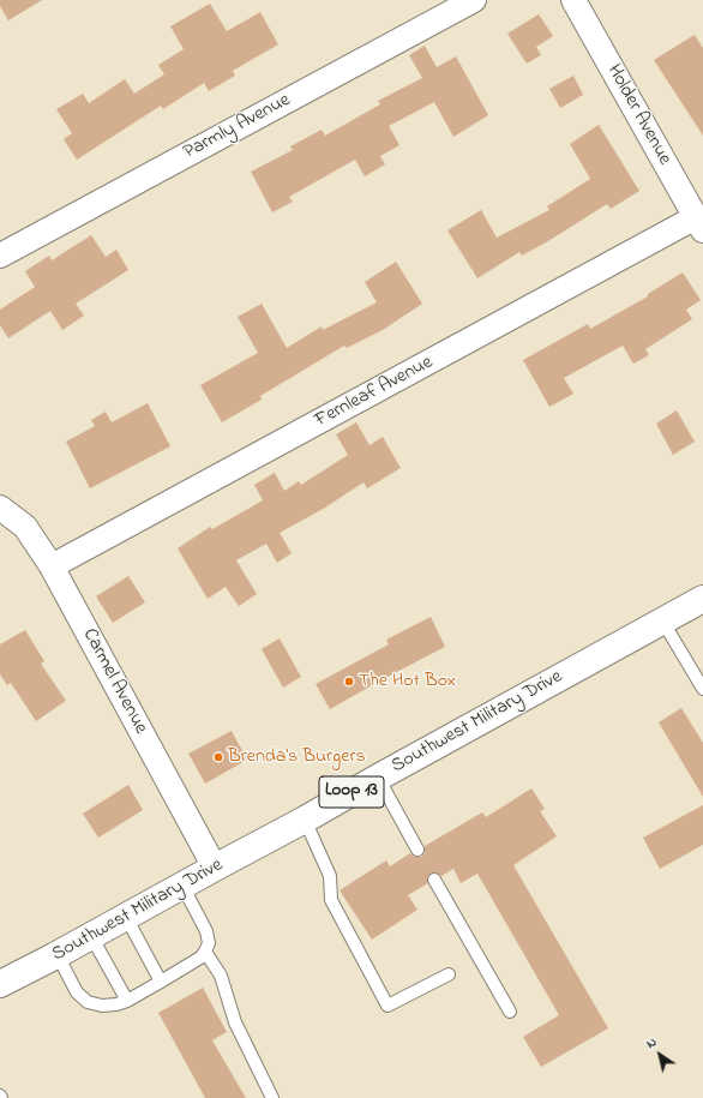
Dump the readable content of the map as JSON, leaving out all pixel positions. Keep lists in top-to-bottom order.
{
  "streets": {
    "main road": ["Southwest Military Drive", "Loop 13"],
    "street": [
      "Holder Avenue",
      "Parmly Avenue",
      "Fernleaf Avenue",
      "Carmel Avenue"
    ]
  },
  "crossings": [
    ["Holder Avenue", "Fernleaf Avenue"],
    ["Fernleaf Avenue", "Carmel Avenue"],
    ["Carmel Avenue", "Southwest Military Drive"]
  ],
  "places": ["The Hot Box", "Brenda's Burgers"],
  "north": "top left"
}
